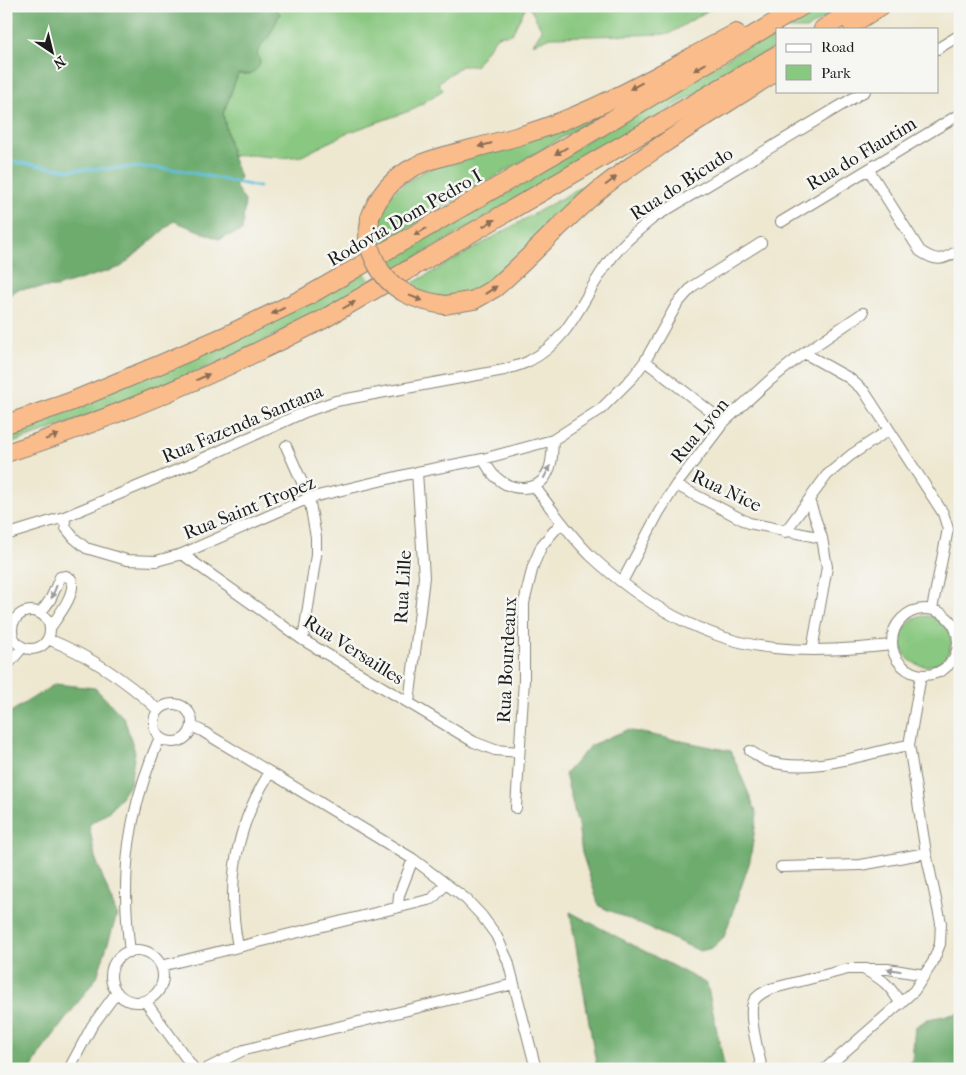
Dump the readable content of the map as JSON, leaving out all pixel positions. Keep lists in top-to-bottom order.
{
  "streets": {
    "highway": ["Rodovia Dom Pedro I"],
    "street": [
      "Rua do Flautim",
      "Rua do Bicudo",
      "Rua Fazenda Santana",
      "Rua Lyon",
      "Rua Nice",
      "Rua Saint Tropez",
      "Rua Lille",
      "Rua Versailles",
      "Rua Bourdeaux"
    ]
  },
  "crossings": [
    ["Rua do Bicudo", "Rua Fazenda Santana"],
    ["Rua Fazenda Santana", "Rua Saint Tropez"],
    ["Rua Lyon", "Rua Nice"],
    ["Rua Saint Tropez", "Rua Lille"],
    ["Rua Saint Tropez", "Rua Versailles"],
    ["Rua Lille", "Rua Versailles"],
    ["Rua Versailles", "Rua Bourdeaux"]
  ],
  "legend": ["Road", "Park"],
  "north": "bottom right"
}
